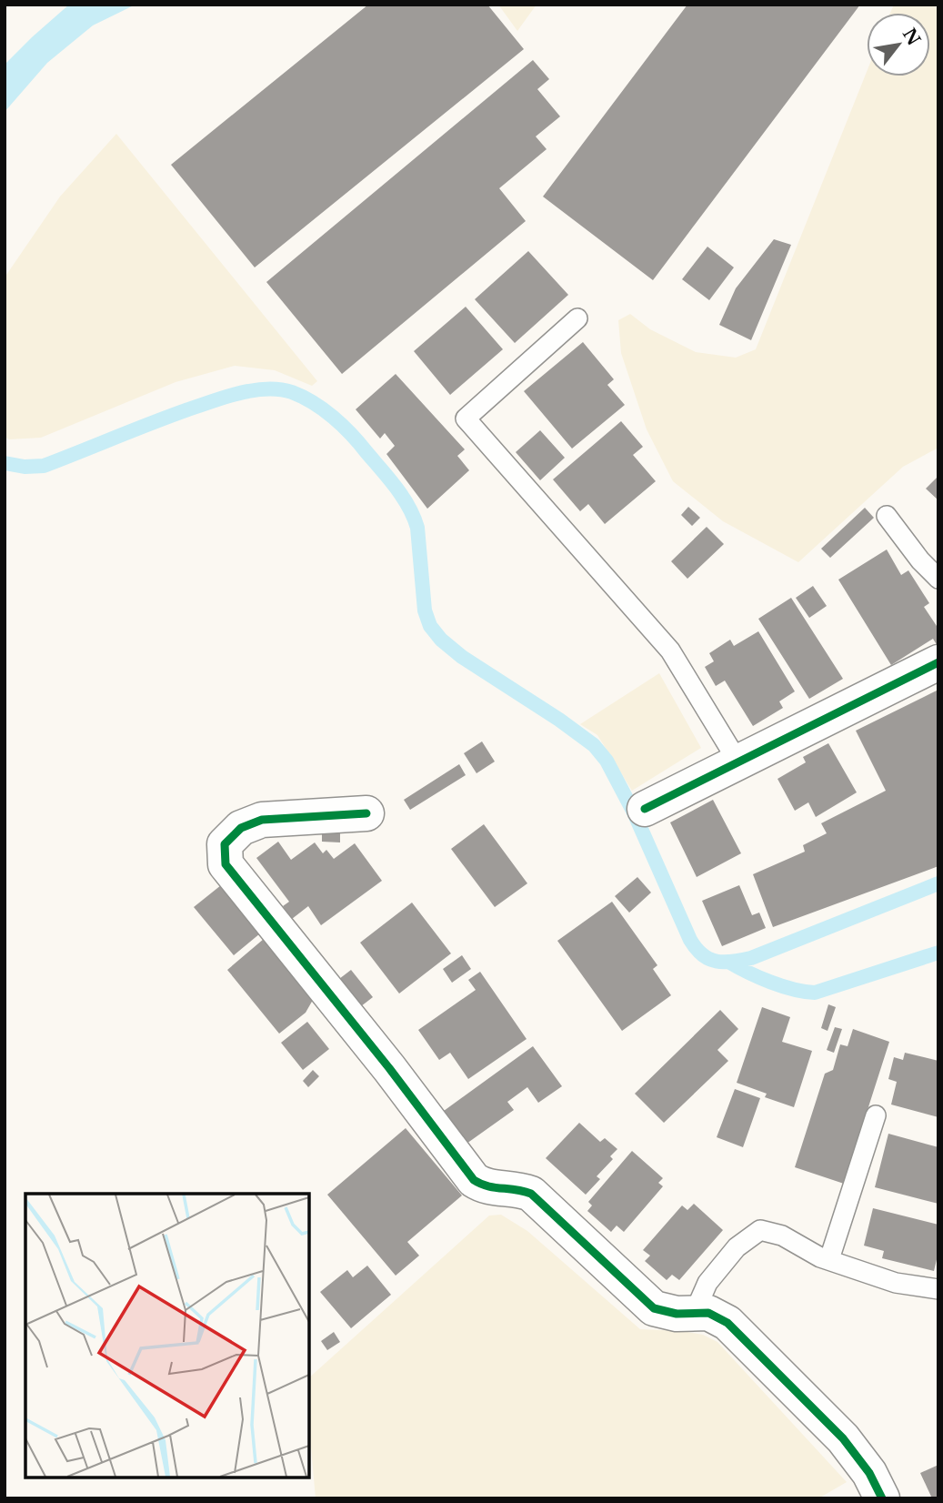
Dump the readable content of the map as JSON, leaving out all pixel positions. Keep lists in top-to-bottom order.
{
  "north": "top right"
}
